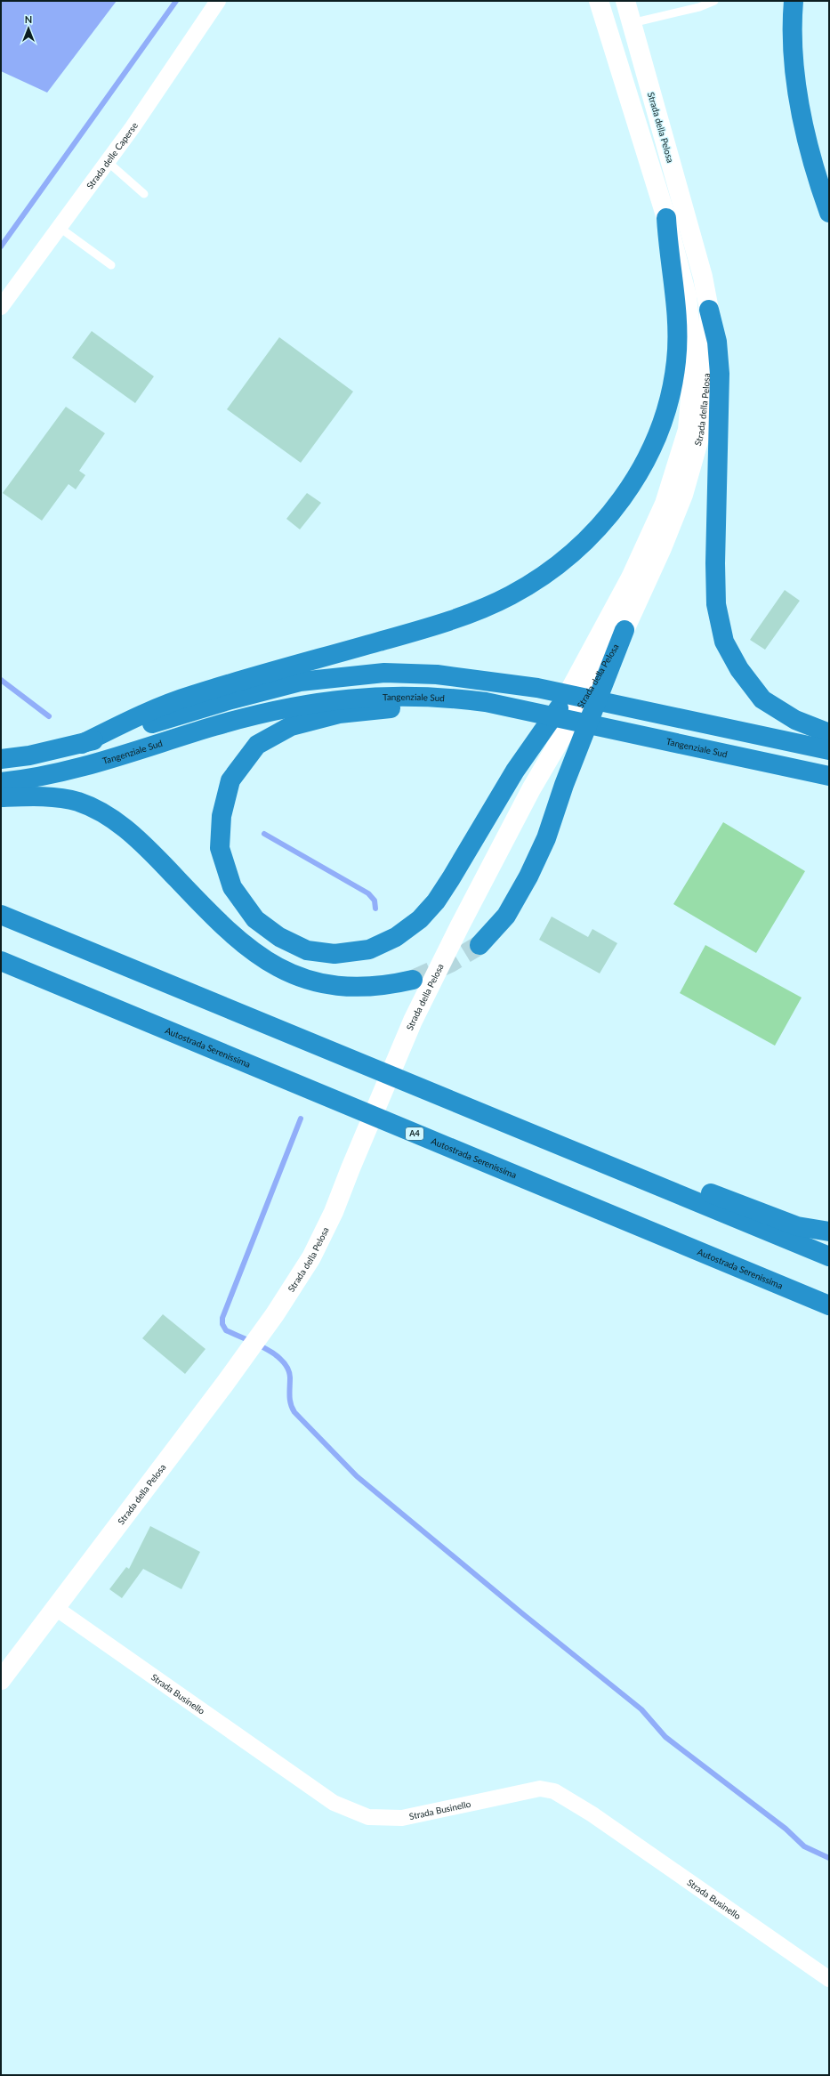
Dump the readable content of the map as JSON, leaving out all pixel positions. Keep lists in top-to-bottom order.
{
  "streets": {
    "highway": ["Tangenziale Sud", "Autostrada Serenissima", "A4"],
    "street": ["Strada della Pelosa", "Strada delle Caperse", "Strada Businello"]
  },
  "crossings": [
    ["Strada della Pelosa", "Strada Businello"]
  ],
  "north": "top"
}
